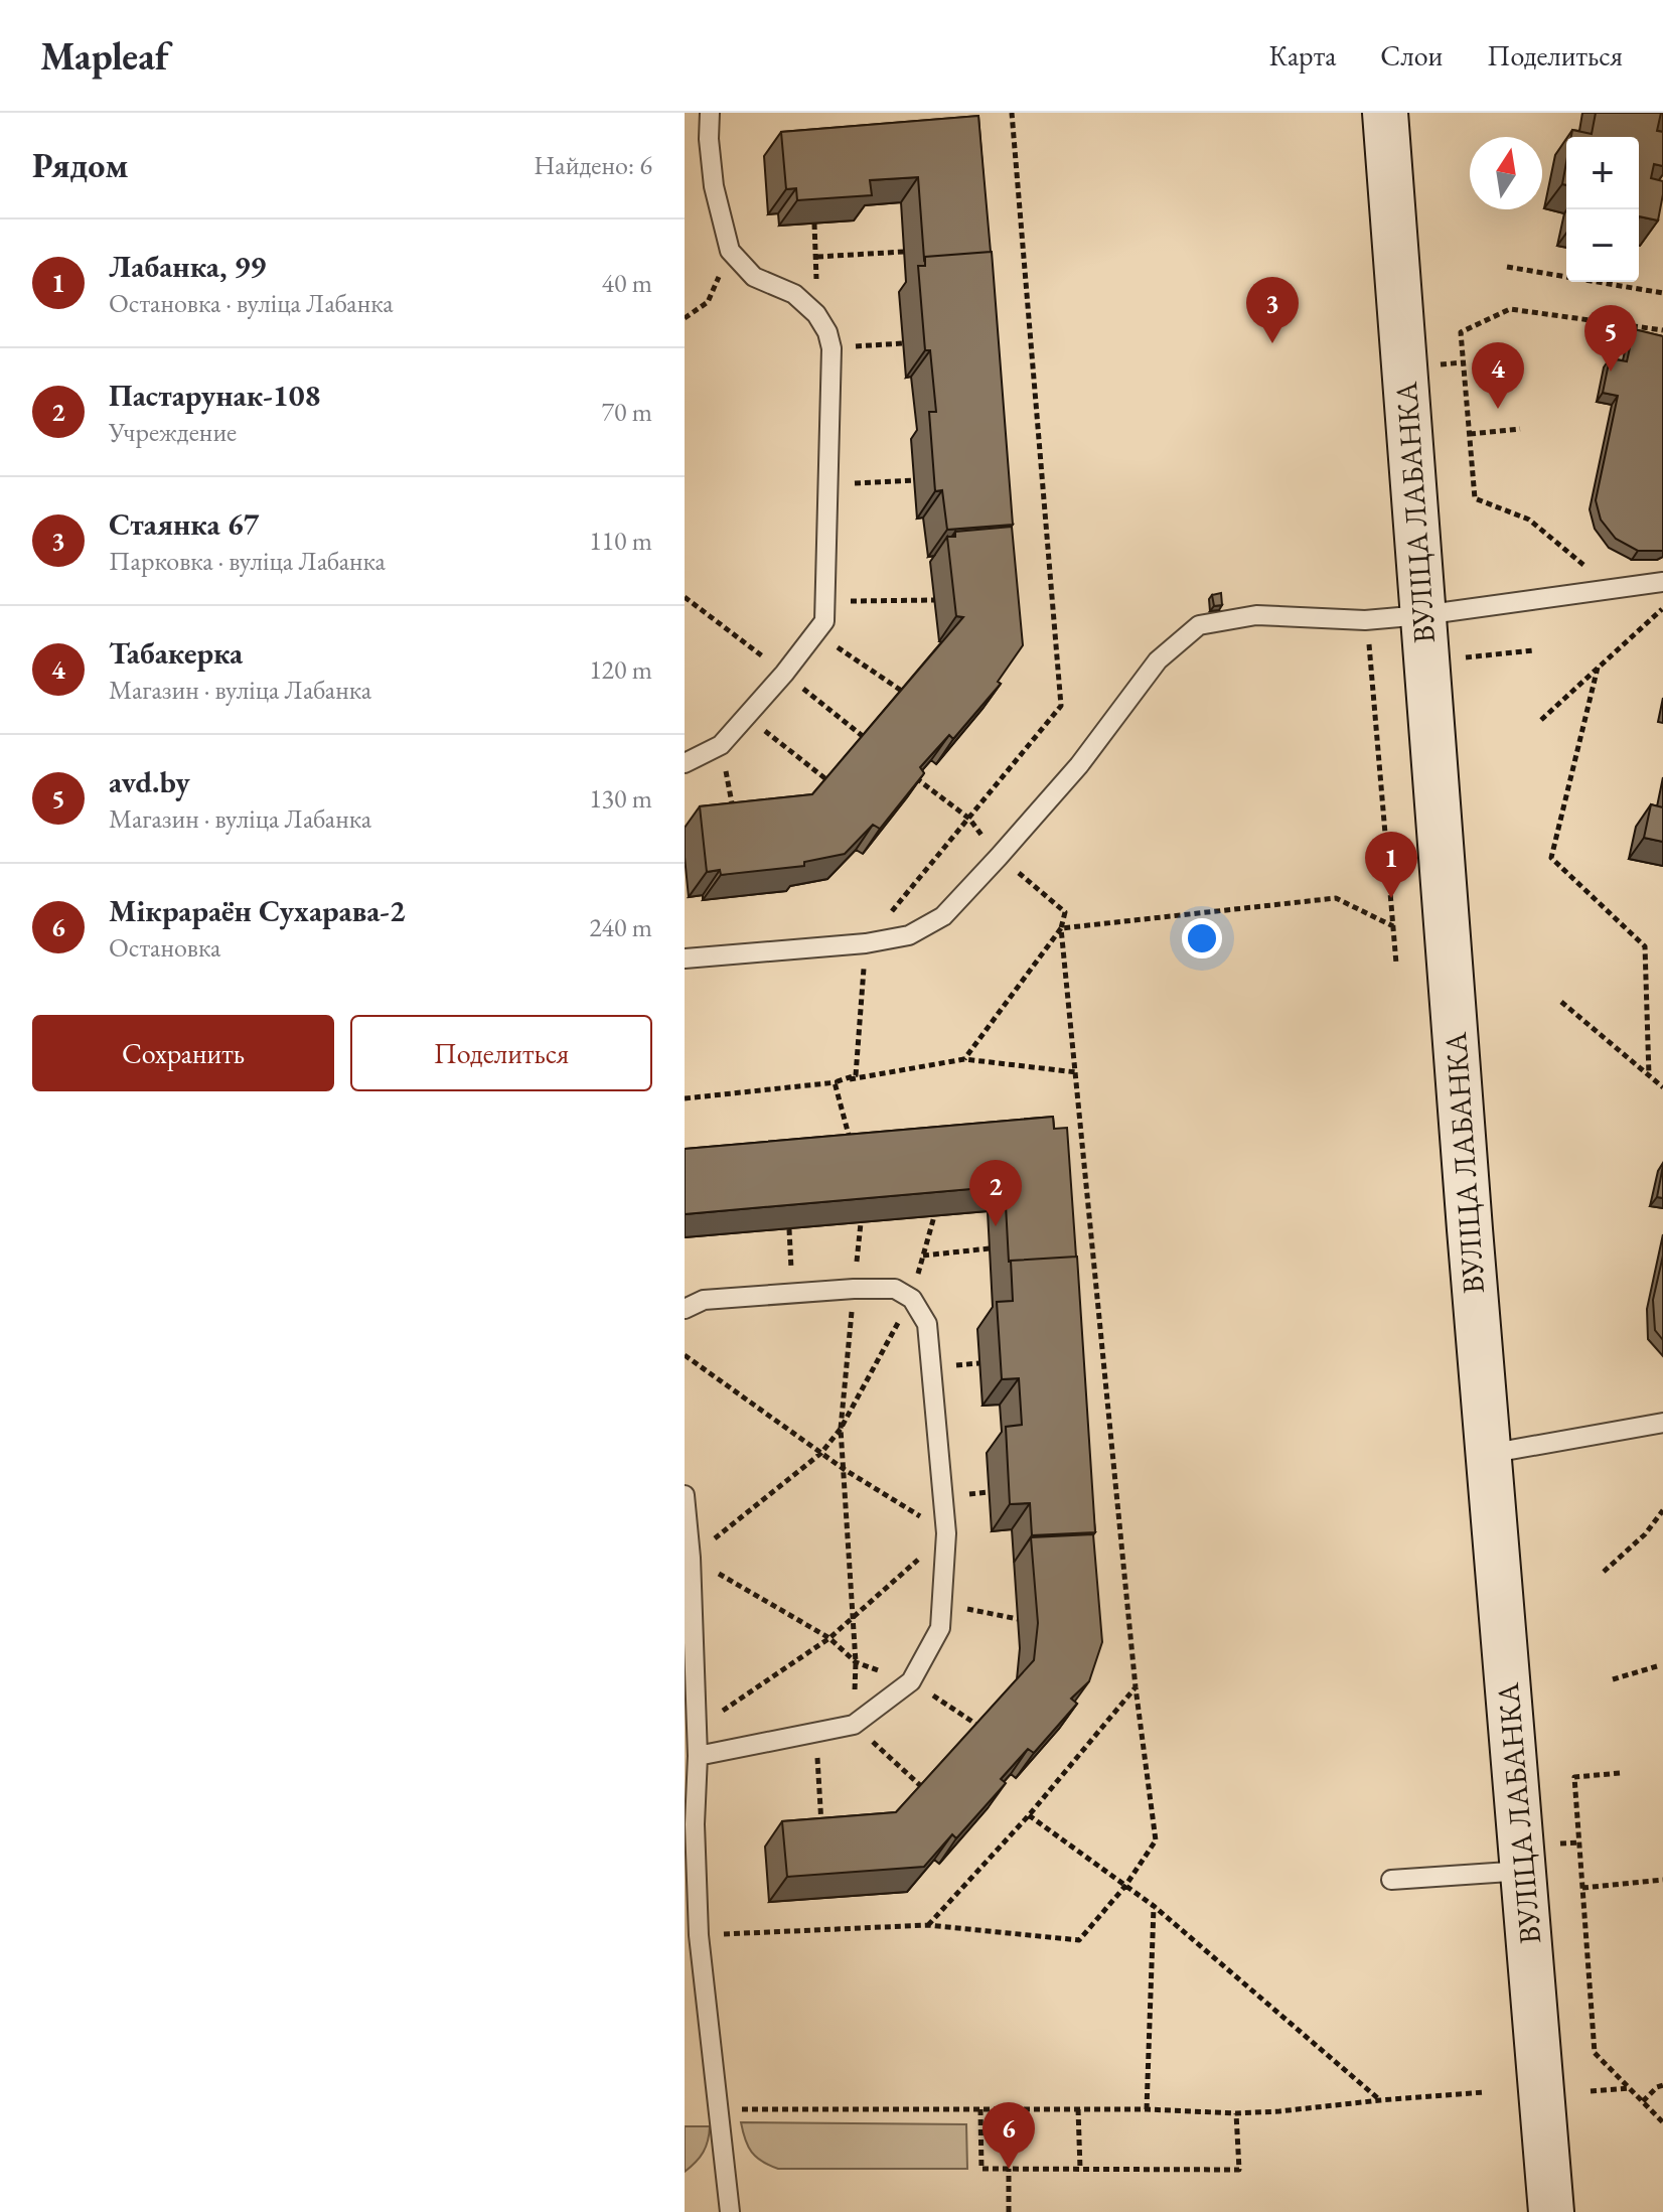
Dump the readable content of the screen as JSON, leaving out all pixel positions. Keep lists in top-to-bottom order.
{
  "streets": {
    "main road": ["ВУЛІЦА ЛАБАНКА"]
  },
  "north": "top",
  "page": {
    "header": "Mapleaf",
    "nav": ["Карта", "Слои", "Поделиться"],
    "heading": ["Рядом", "Найдено: 6"],
    "map_buttons": ["+", "−"],
    "list": [
      {
        "mark": "1",
        "name": "Лабанка, 99",
        "note": "Остановка · вуліца Лабанка",
        "value": "40 m"
      },
      {
        "mark": "2",
        "name": "Пастарунак-108",
        "note": "Учреждение",
        "value": "70 m"
      },
      {
        "mark": "3",
        "name": "Стаянка 67",
        "note": "Парковка · вуліца Лабанка",
        "value": "110 m"
      },
      {
        "mark": "4",
        "name": "Табакерка",
        "note": "Магазин · вуліца Лабанка",
        "value": "120 m"
      },
      {
        "mark": "5",
        "name": "avd.by",
        "note": "Магазин · вуліца Лабанка",
        "value": "130 m"
      },
      {
        "mark": "6",
        "name": "Мікрараён Сухарава-2",
        "note": "Остановка",
        "value": "240 m"
      }
    ],
    "pins": [
      "3",
      "5",
      "4",
      "1",
      "2",
      "6"
    ],
    "buttons": ["Сохранить", "Поделиться"]
  }
}
